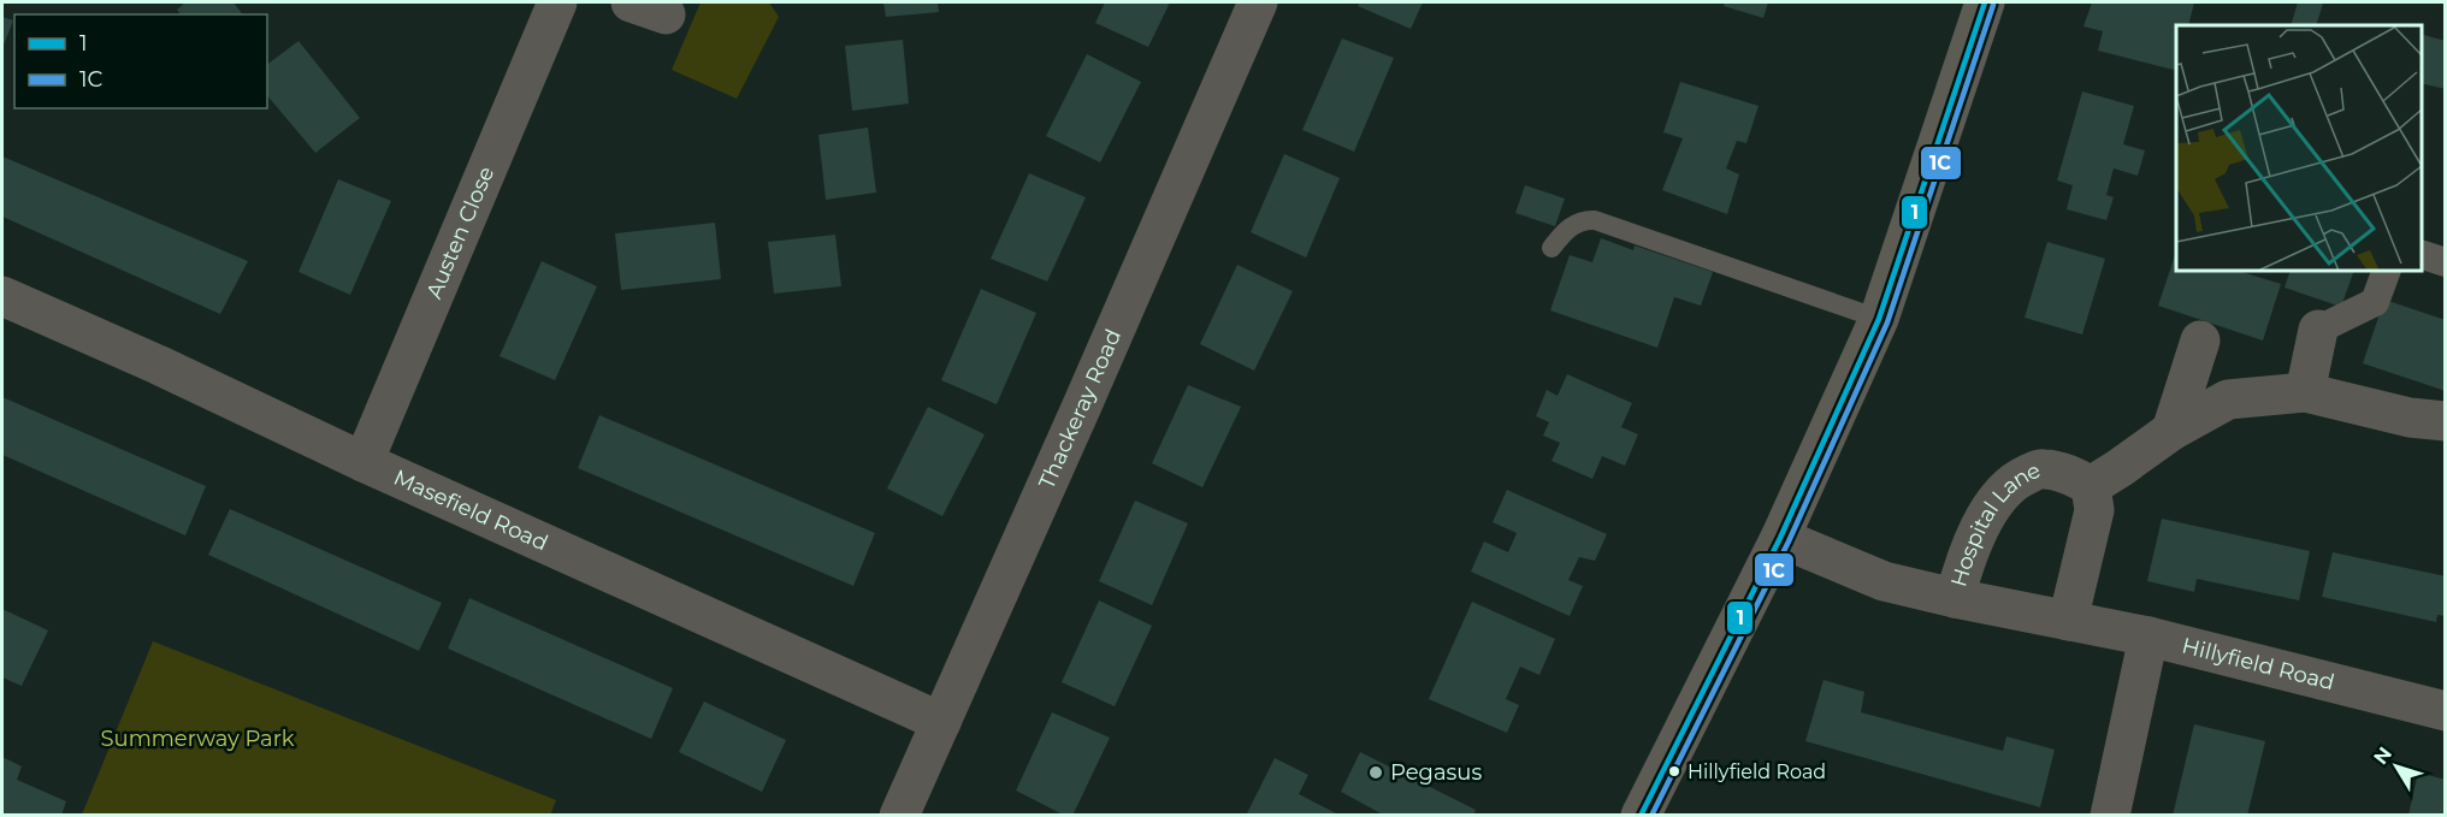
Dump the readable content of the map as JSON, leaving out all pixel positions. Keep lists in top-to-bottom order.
{
  "streets": {
    "street": [
      "Austen Close",
      "Thackeray Road",
      "Masefield Road",
      "Hospital Lane",
      "Hillyfield Road"
    ]
  },
  "crossings": [
    ["Austen Close", "Masefield Road"],
    ["Thackeray Road", "Masefield Road"],
    ["Hospital Lane", "Hillyfield Road"]
  ],
  "parks": ["Summerway Park"],
  "places": ["Hillyfield Road", "Pegasus"],
  "lines": ["transit line 1", "transit line 1C"],
  "legend": ["1", "1C"],
  "north": "top left"
}
